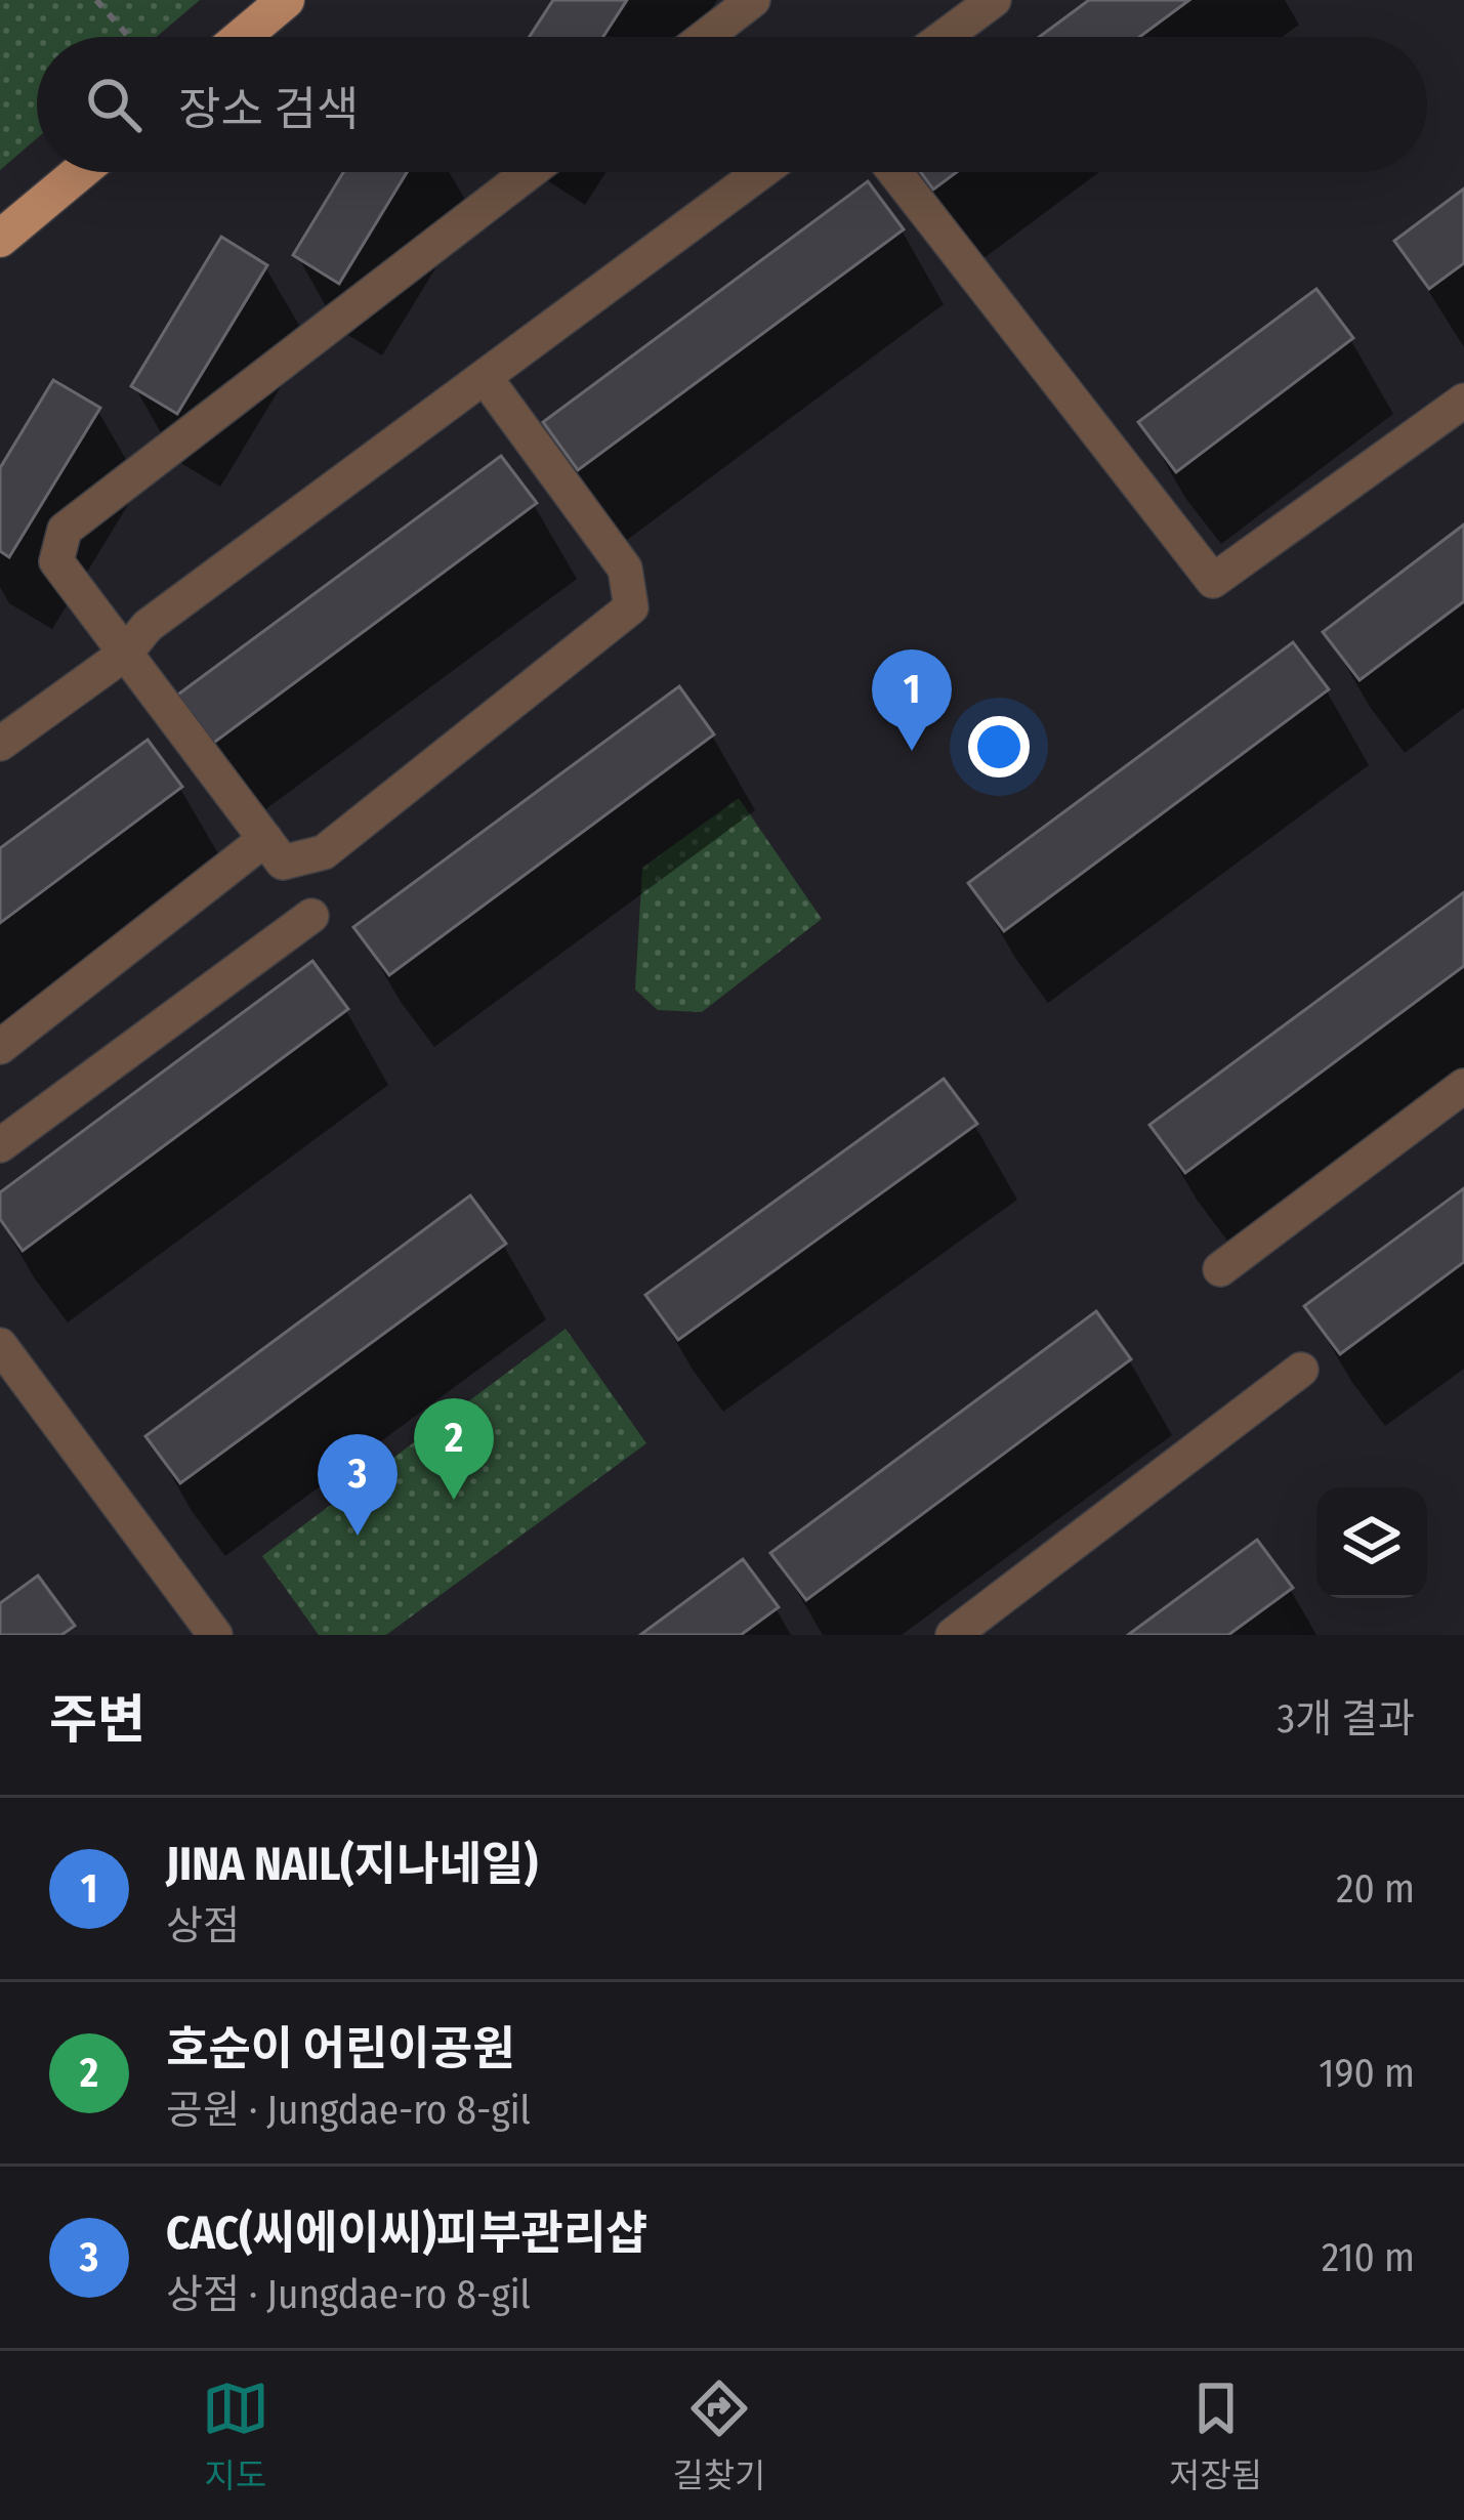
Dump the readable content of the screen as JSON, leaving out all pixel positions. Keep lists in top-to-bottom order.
{
  "page": {
    "search": "장소 검색",
    "pins": ["1", "2", "3"],
    "heading": ["주변", "3개 결과"],
    "list": [
      {
        "mark": "1",
        "name": "JINA NAIL(지나네일)",
        "note": "상점",
        "value": "20 m"
      },
      {
        "mark": "2",
        "name": "호순이 어린이공원",
        "note": "공원 · Jungdae-ro 8-gil",
        "value": "190 m"
      },
      {
        "mark": "3",
        "name": "CAC(씨에이씨)피부관리샵",
        "note": "상점 · Jungdae-ro 8-gil",
        "value": "210 m"
      }
    ],
    "nav": ["지도", "길찾기", "저장됨"]
  }
}
